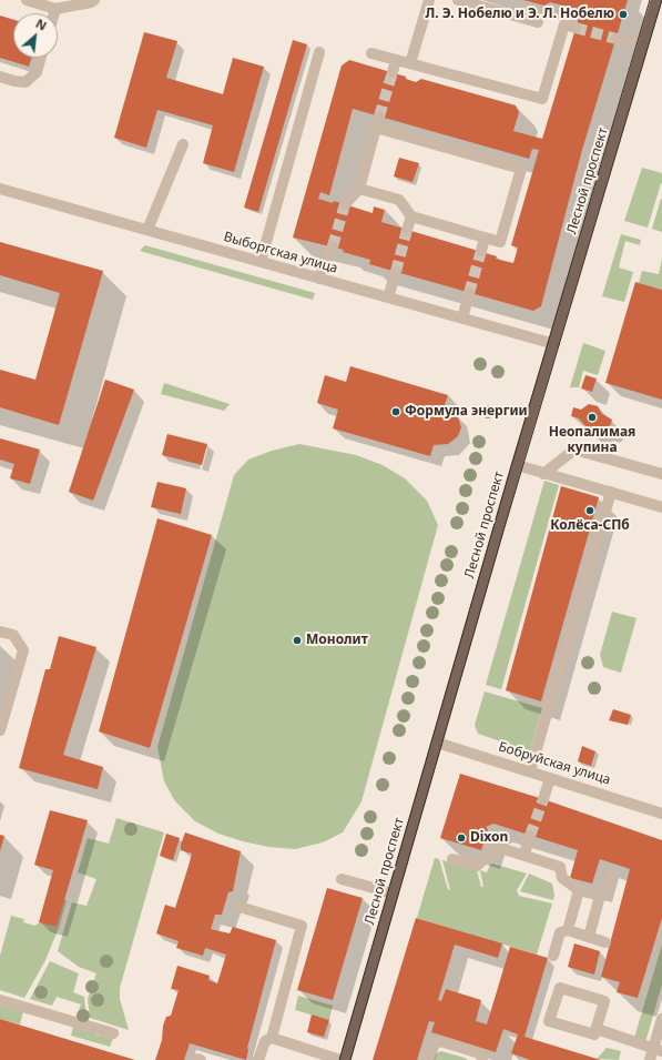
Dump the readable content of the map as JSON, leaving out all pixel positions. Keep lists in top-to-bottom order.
{
  "streets": {
    "main road": ["Лесной проспект"],
    "street": ["Выборгская улица", "Бобруйская улица"]
  },
  "crossings": [
    ["Лесной проспект", "Выборгская улица"],
    ["Лесной проспект", "Бобруйская улица"]
  ],
  "places": [
    "Л. Э. Нобелю и Э. Л. Нобелю",
    "Формула энергии",
    "Неопалимая купина",
    "Колёса-СПб",
    "Монолит",
    "Dixon"
  ],
  "north": "top right"
}
